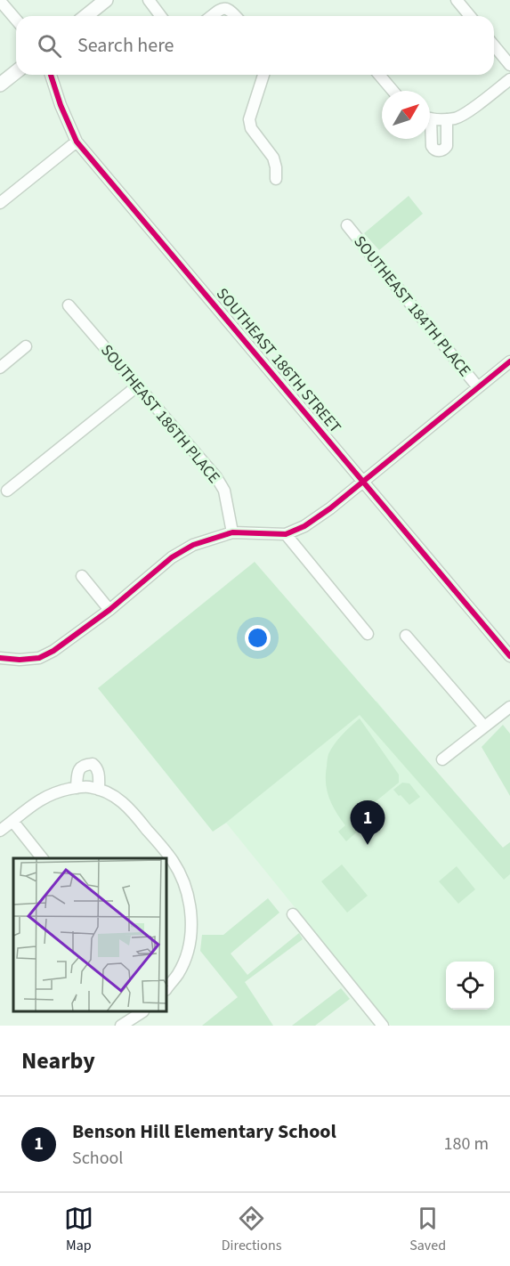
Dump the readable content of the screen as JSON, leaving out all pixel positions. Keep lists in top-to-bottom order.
{
  "streets": {
    "street": ["SOUTHEAST 184TH PLACE", "SOUTHEAST 186TH STREET", "SOUTHEAST 186TH PLACE"]
  },
  "north": "top right",
  "page": {
    "search": "Search here",
    "pins": "1",
    "heading": "Nearby",
    "list": [
      {
        "mark": "1",
        "name": "Benson Hill Elementary School",
        "note": "School",
        "value": "180 m"
      }
    ],
    "nav": ["Map", "Directions", "Saved"]
  }
}
